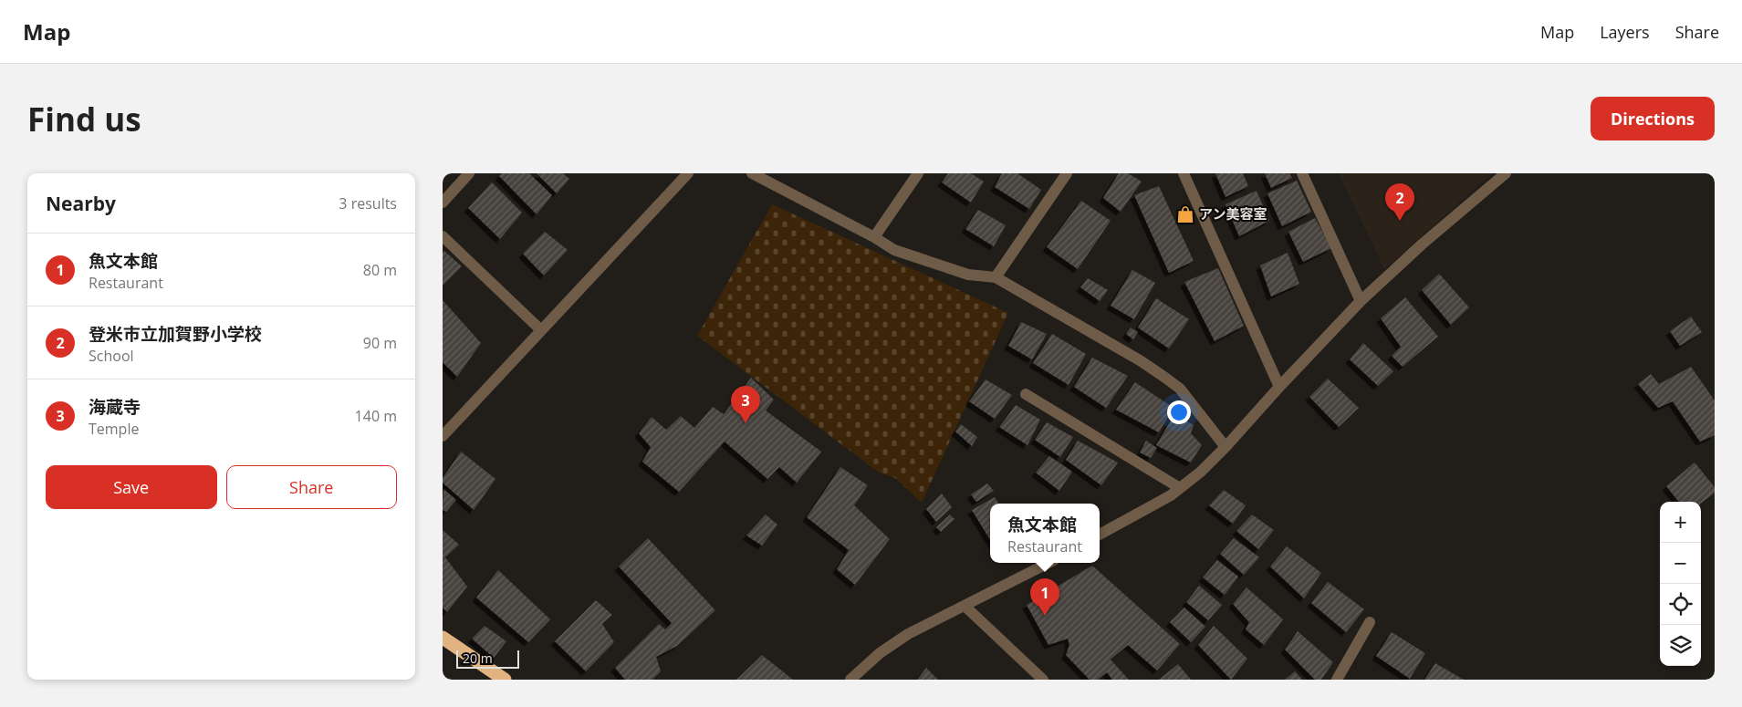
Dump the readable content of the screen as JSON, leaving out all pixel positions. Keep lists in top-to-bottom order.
{
  "places": {
    "shop": ["アン美容室"]
  },
  "scale_bar": "20 m",
  "page": {
    "header": "Map",
    "nav": ["Map", "Layers", "Share"],
    "buttons": [
      "Directions",
      ["Save", "Share"]
    ],
    "title": "Find us",
    "heading": ["Nearby", "3 results"],
    "pins": ["2", "3", "1"],
    "list": [
      {
        "mark": "1",
        "name": "魚文本館",
        "note": "Restaurant",
        "value": "80 m"
      },
      {
        "mark": "2",
        "name": "登米市立加賀野小学校",
        "note": "School",
        "value": "90 m"
      },
      {
        "mark": "3",
        "name": "海蔵寺",
        "note": "Temple",
        "value": "140 m"
      }
    ],
    "map_buttons": ["+", "−"],
    "popup": ["魚文本館", "Restaurant"],
    "scale": "20 m"
  }
}
